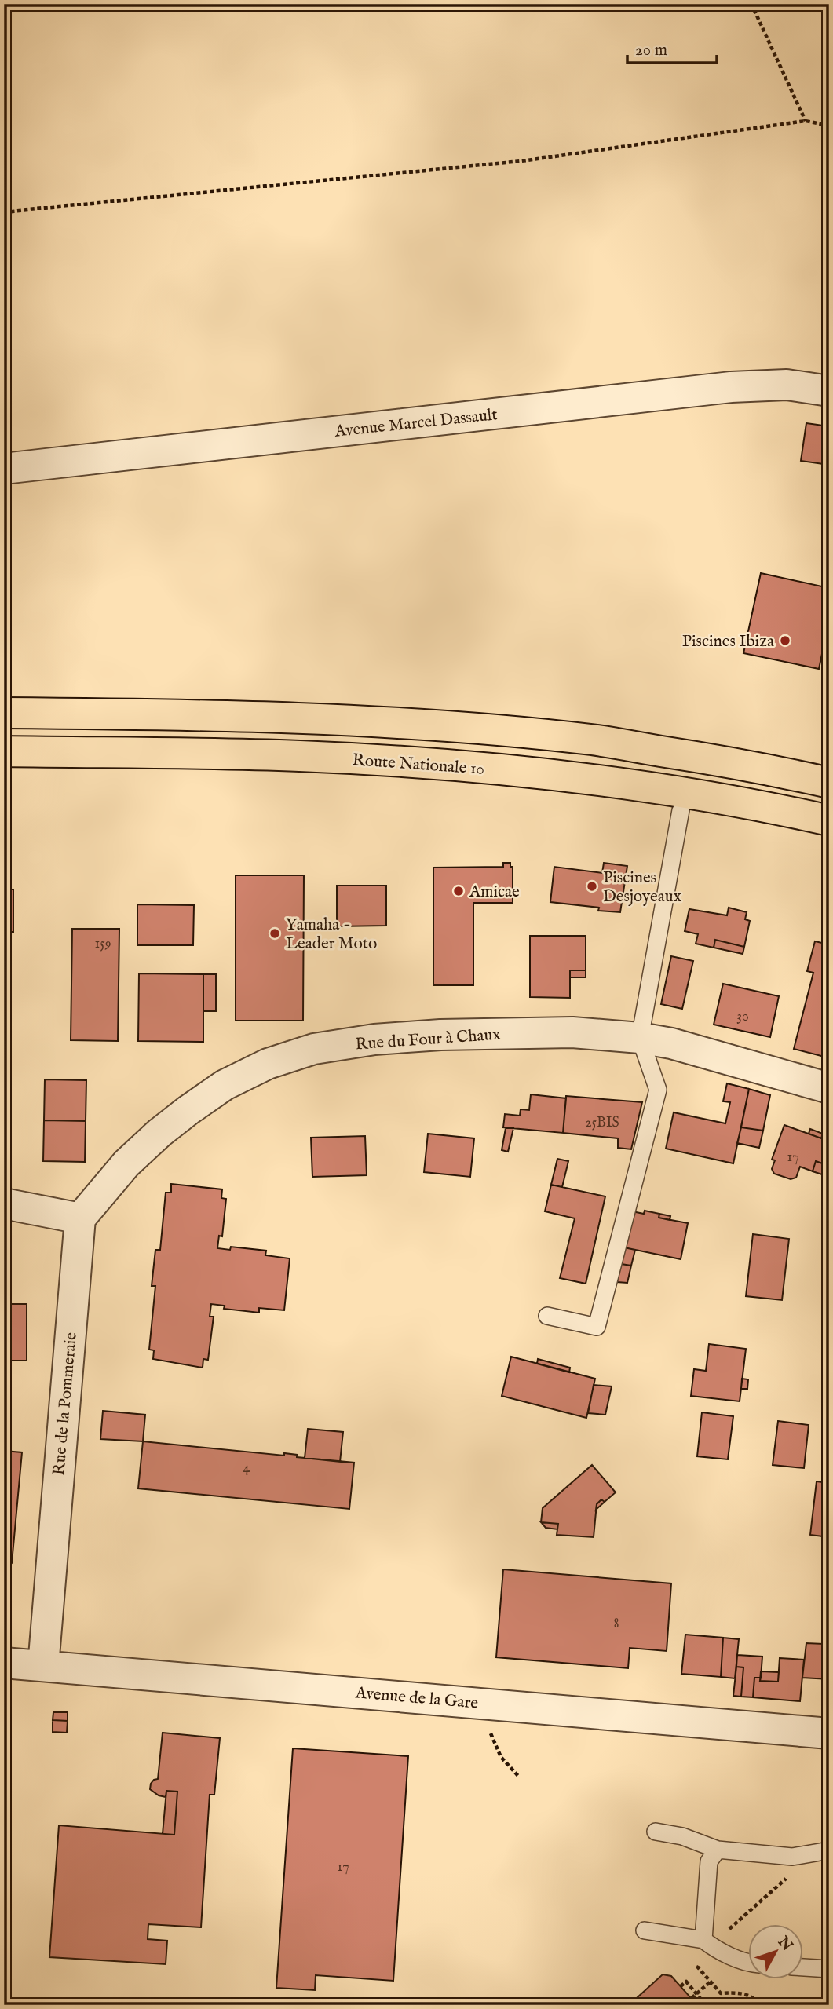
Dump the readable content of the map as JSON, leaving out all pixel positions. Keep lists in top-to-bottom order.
{
  "streets": {
    "main road": ["Route Nationale 10"],
    "street": [
      "Avenue Marcel Dassault",
      "Rue du Four à Chaux",
      "Rue de la Pommeraie",
      "Avenue de la Gare"
    ]
  },
  "crossings": [
    ["Rue du Four à Chaux", "Rue de la Pommeraie"],
    ["Rue de la Pommeraie", "Avenue de la Gare"]
  ],
  "places": [
    "Piscines Ibiza",
    "Piscines Desjoyeaux",
    "Amicae",
    "Yamaha - Leader Moto"
  ],
  "house_numbers": [
    "159",
    "30",
    "25BIS",
    "17",
    "4",
    "8",
    "17"
  ],
  "scale_bar": "20 m",
  "north": "top right"
}
